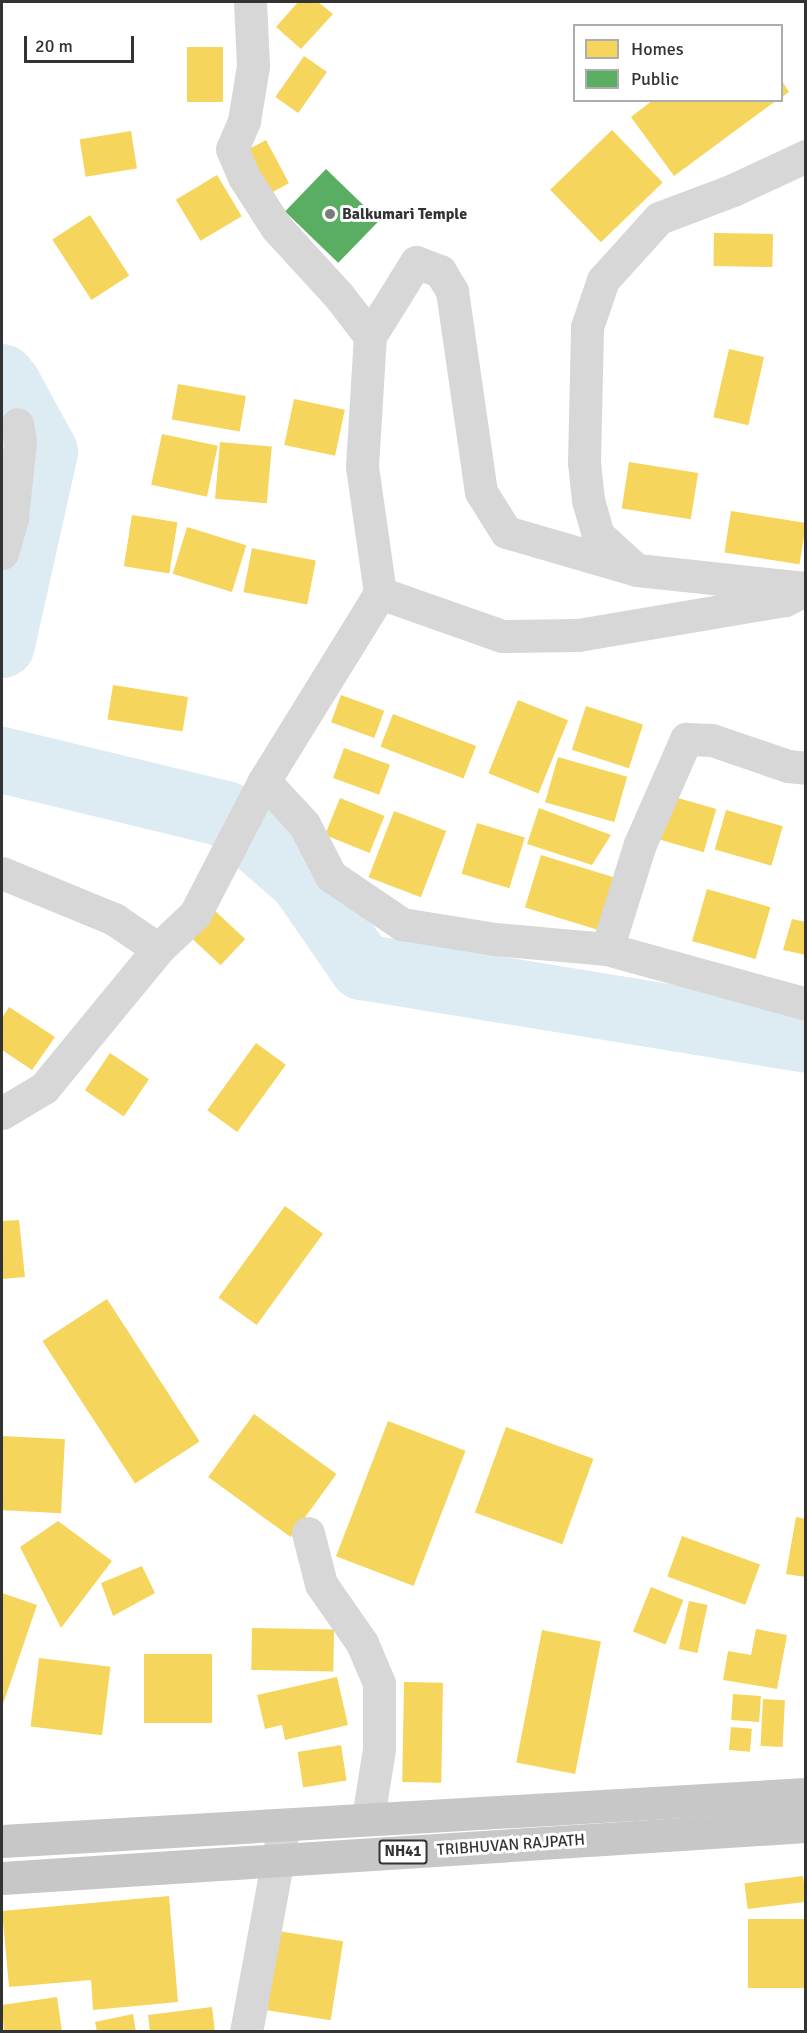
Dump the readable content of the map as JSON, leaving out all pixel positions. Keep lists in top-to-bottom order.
{
  "streets": {
    "highway": ["TRIBHUVAN RAJPATH", "NH41"]
  },
  "places": ["Balkumari Temple"],
  "legend": ["Homes", "Public"],
  "scale_bar": "20 m"
}
